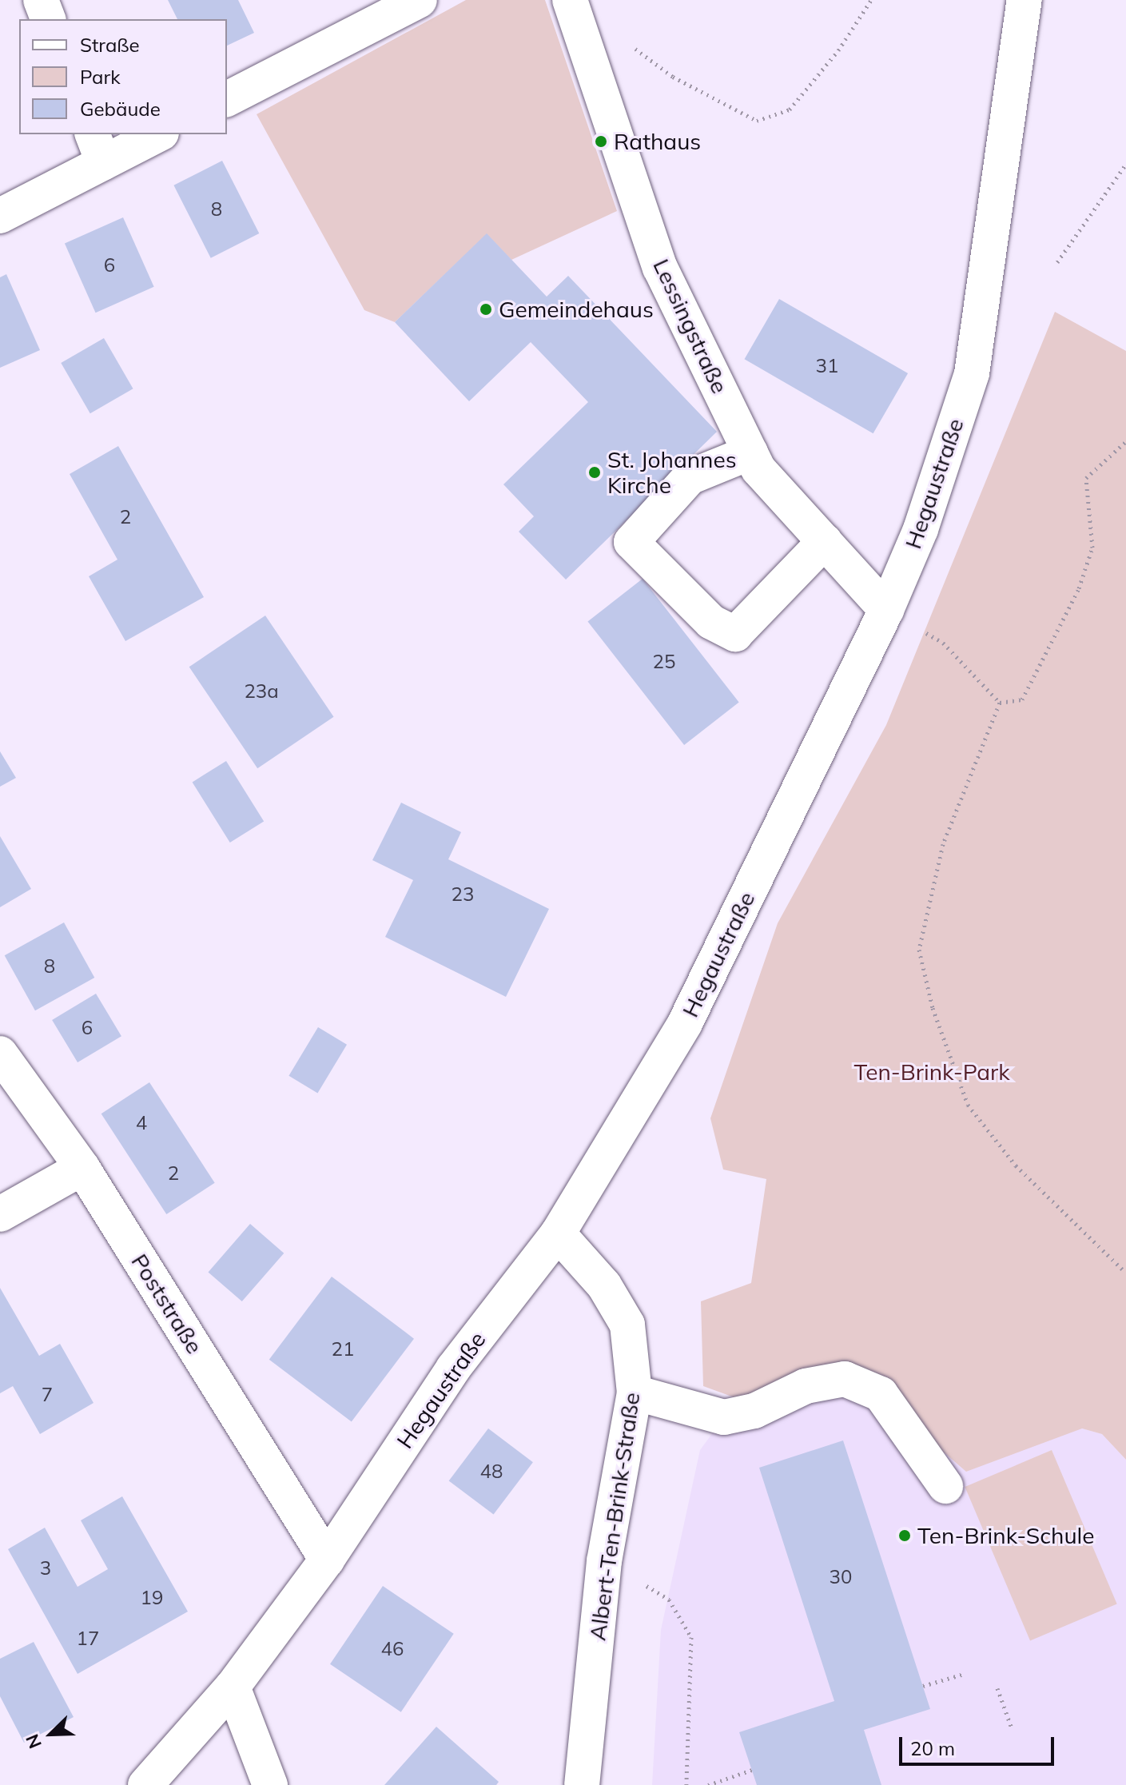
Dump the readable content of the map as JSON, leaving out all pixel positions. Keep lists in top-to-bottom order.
{
  "streets": {
    "street": [
      "Lessingstraße",
      "Hegaustraße",
      "Poststraße",
      "Albert-Ten-Brink-Straße"
    ]
  },
  "crossings": [
    ["Lessingstraße", "Hegaustraße"],
    ["Hegaustraße", "Poststraße"],
    ["Hegaustraße", "Albert-Ten-Brink-Straße"]
  ],
  "parks": ["Ten-Brink-Park"],
  "places": [
    "Rathaus",
    "Gemeindehaus",
    "St. Johannes Kirche",
    "Ten-Brink-Schule"
  ],
  "house_numbers": [
    "8",
    "6",
    "31",
    "2",
    "25",
    "23a",
    "23",
    "8",
    "6",
    "4",
    "2",
    "21",
    "7",
    "48",
    "3",
    "30",
    "19",
    "17",
    "46"
  ],
  "legend": ["Straße", "Park", "Gebäude"],
  "scale_bar": "20 m",
  "north": "bottom left"
}
